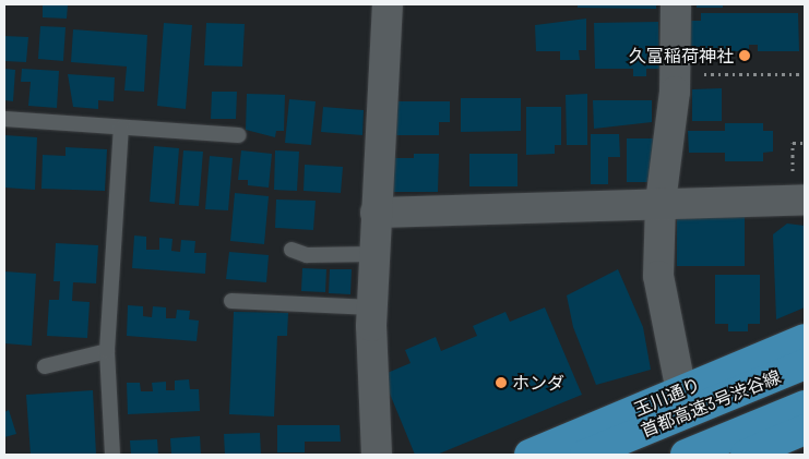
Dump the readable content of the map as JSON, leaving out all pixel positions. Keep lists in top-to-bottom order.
{
  "streets": {
    "highway": ["玉川通り", "首都高速3号渋谷線"]
  },
  "places": ["久富稲荷神社", "ホンダ"]
}
